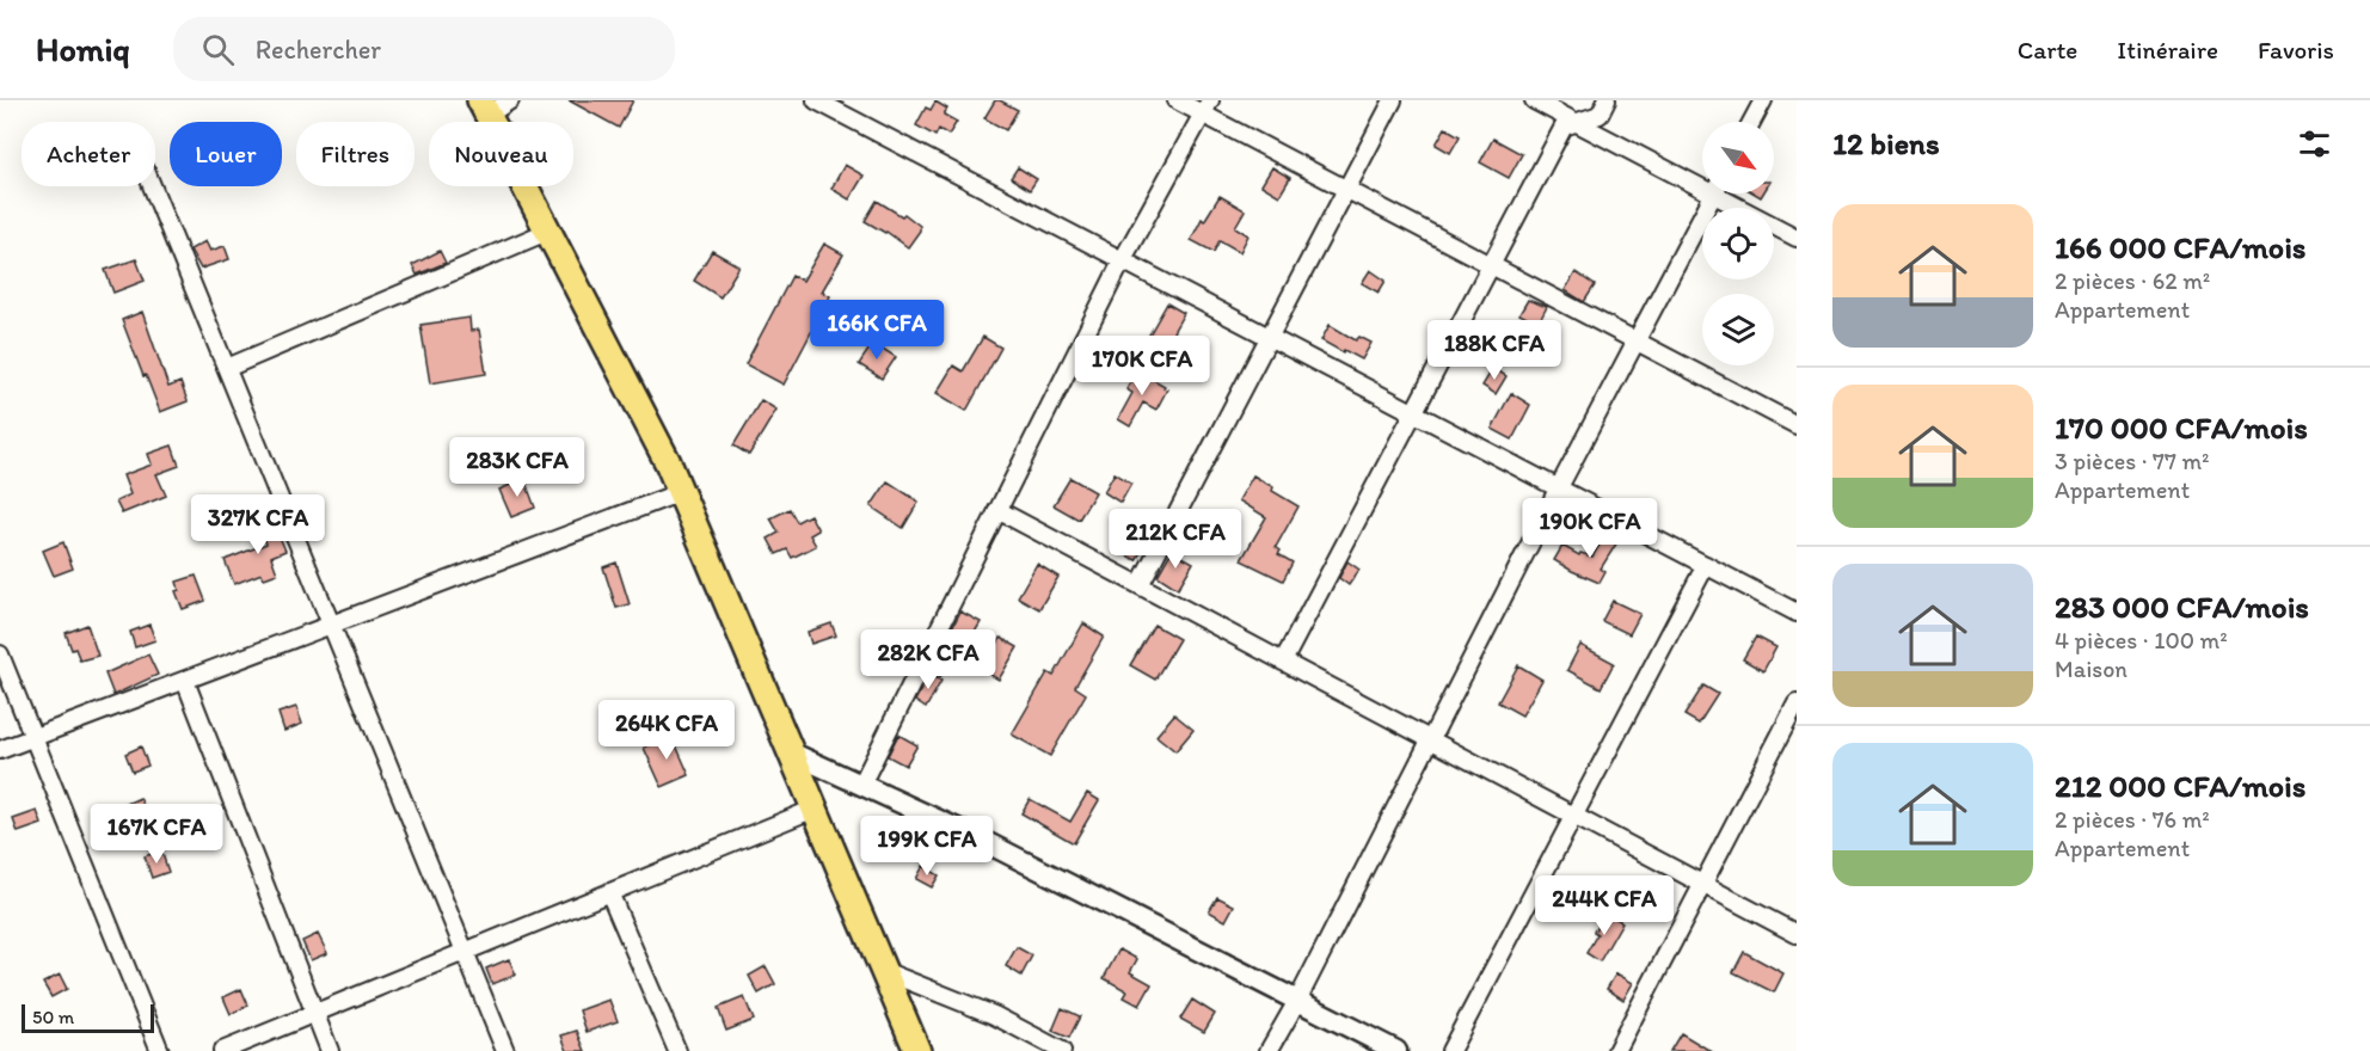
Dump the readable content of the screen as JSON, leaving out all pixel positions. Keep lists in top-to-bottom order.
{
  "scale_bar": "50 m",
  "north": "bottom right",
  "page": {
    "header": "Homiq",
    "search": "Rechercher",
    "nav": ["Carte", "Itinéraire", "Favoris"],
    "heading": "12 biens",
    "chip": [
      "Acheter",
      "Louer",
      "Filtres",
      "Nouveau"
    ],
    "list": [
      {
        "name": "166 000 CFA/mois",
        "note": "2 pièces · 62 m² · Appartement"
      },
      {
        "name": "170 000 CFA/mois",
        "note": "3 pièces · 77 m² · Appartement"
      },
      {
        "name": "283 000 CFA/mois",
        "note": "4 pièces · 100 m² · Maison"
      },
      {
        "name": "212 000 CFA/mois",
        "note": "2 pièces · 76 m² · Appartement"
      }
    ],
    "price": [
      "166K CFA",
      "188K CFA",
      "170K CFA",
      "283K CFA",
      "327K CFA",
      "190K CFA",
      "212K CFA",
      "282K CFA",
      "264K CFA",
      "167K CFA",
      "199K CFA",
      "244K CFA"
    ],
    "scale": "50 m"
  }
}
